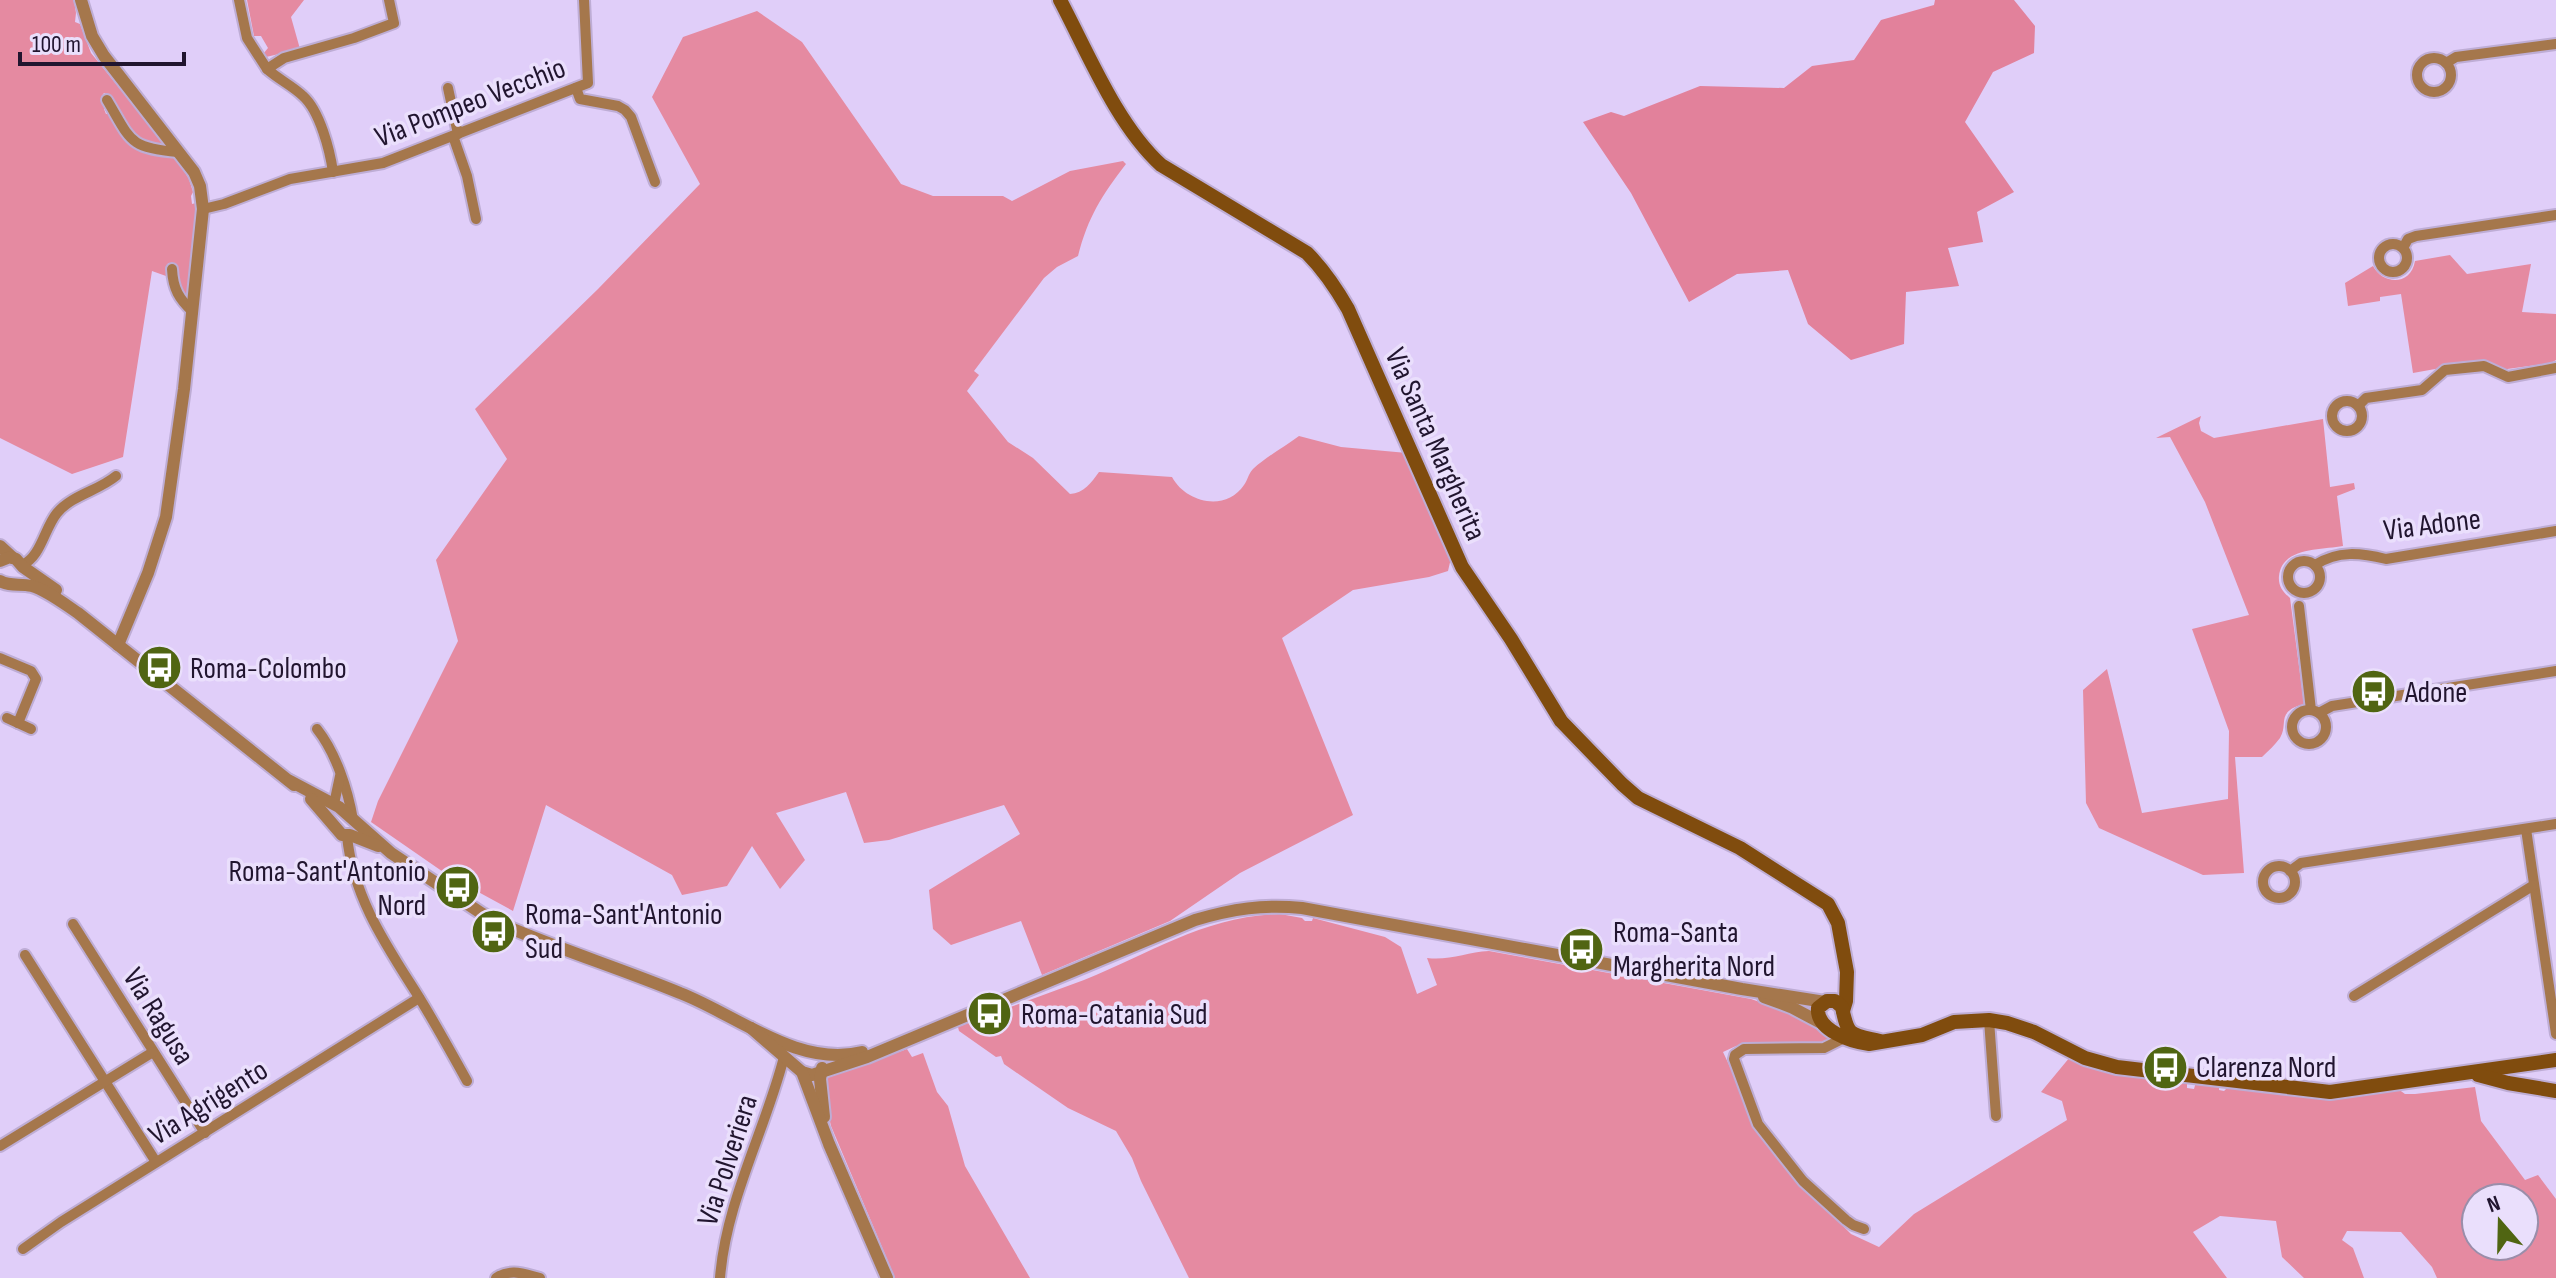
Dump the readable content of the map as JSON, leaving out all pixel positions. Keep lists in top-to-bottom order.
{
  "streets": {
    "main road": ["Via Santa Margherita"],
    "street": [
      "Via Pompeo Vecchio",
      "Via Adone",
      "Via Ragusa",
      "Via Agrigento",
      "Via Polveriera"
    ]
  },
  "crossings": [
    ["Via Ragusa", "Via Agrigento"]
  ],
  "places": {
    "bus stop": [
      "Roma-Colombo",
      "Adone",
      "Roma-Sant'Antonio Nord",
      "Roma-Sant'Antonio Sud",
      "Roma-Santa Margherita Nord",
      "Roma-Catania Sud",
      "Clarenza Nord"
    ]
  },
  "scale_bar": "100 m",
  "north": "top"
}
